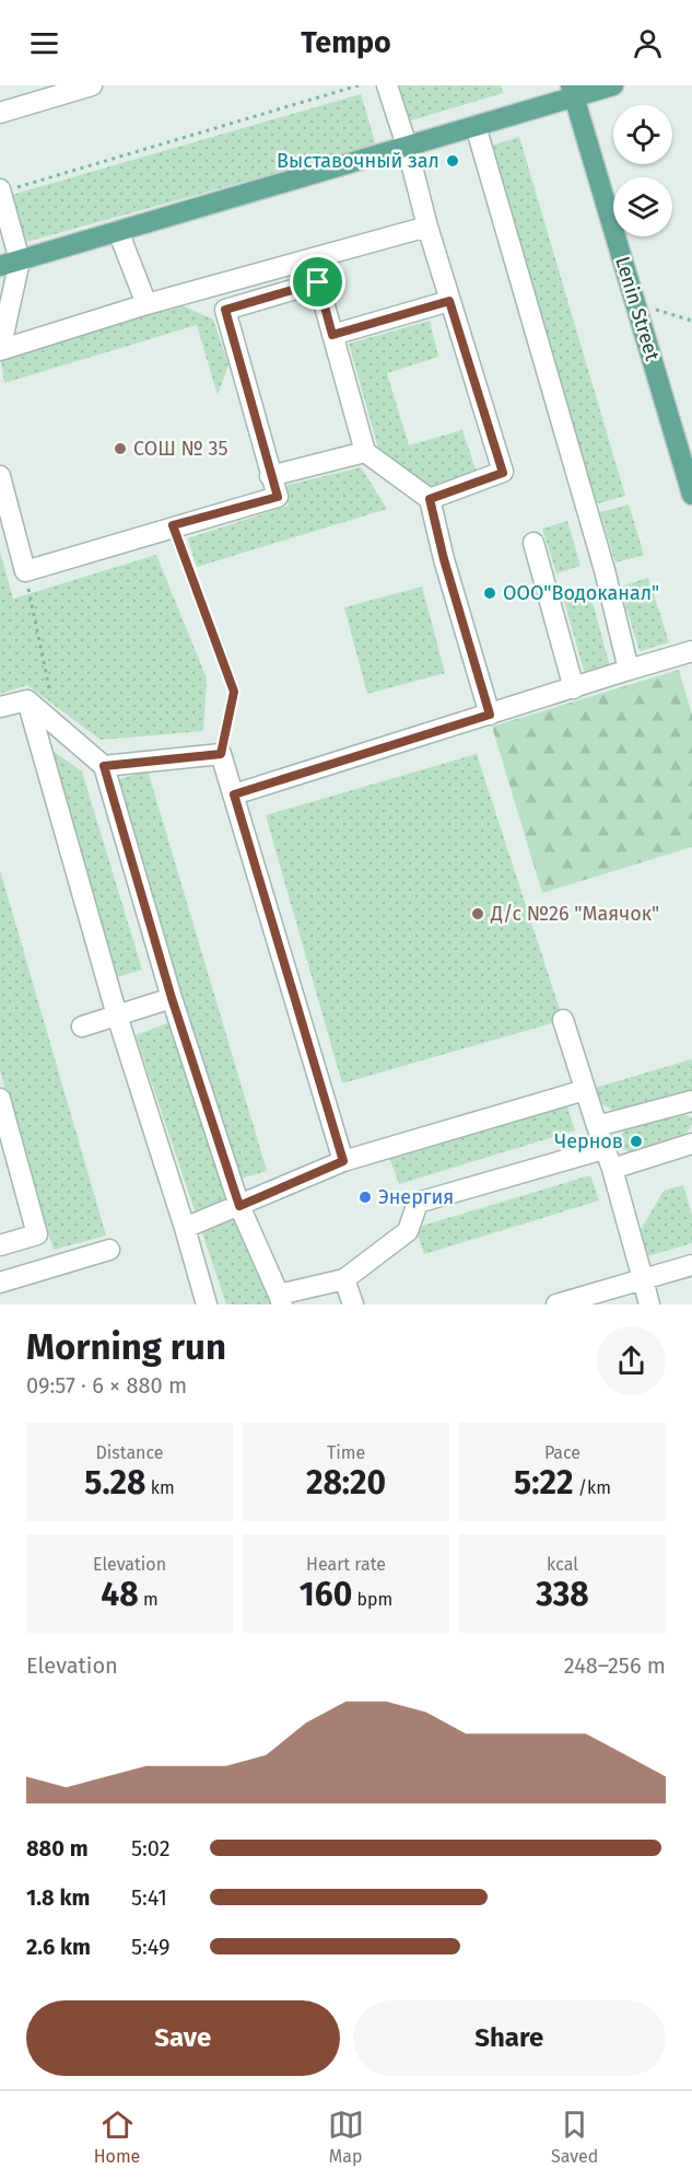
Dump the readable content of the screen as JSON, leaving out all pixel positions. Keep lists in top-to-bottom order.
{
  "streets": {
    "main road": ["Lenin Street"]
  },
  "places": [
    "Выставочный зал",
    "СОШ № 35",
    "ООО\"Водоканал\"",
    "Д/с №26 \"Маячок\"",
    "Чернов",
    "Энергия"
  ],
  "page": {
    "header": "Tempo",
    "heading": ["Morning run", "09:57 · 6 × 880 m"],
    "stats": [
      ["Distance", "5.28 km"],
      ["Time", "28:20"],
      ["Pace", "5:22 /km"],
      ["Elevation", "48 m"],
      ["Heart rate", "160 bpm"],
      ["kcal", "338"]
    ],
    "chart": ["Elevation", "248–256 m"],
    "list": [
      {
        "name": "880 m",
        "note": "5:02"
      },
      {
        "name": "1.8 km",
        "note": "5:41"
      },
      {
        "name": "2.6 km",
        "note": "5:49"
      }
    ],
    "buttons": ["Save", "Share"],
    "tabs": ["Home", "Map", "Saved"]
  }
}
